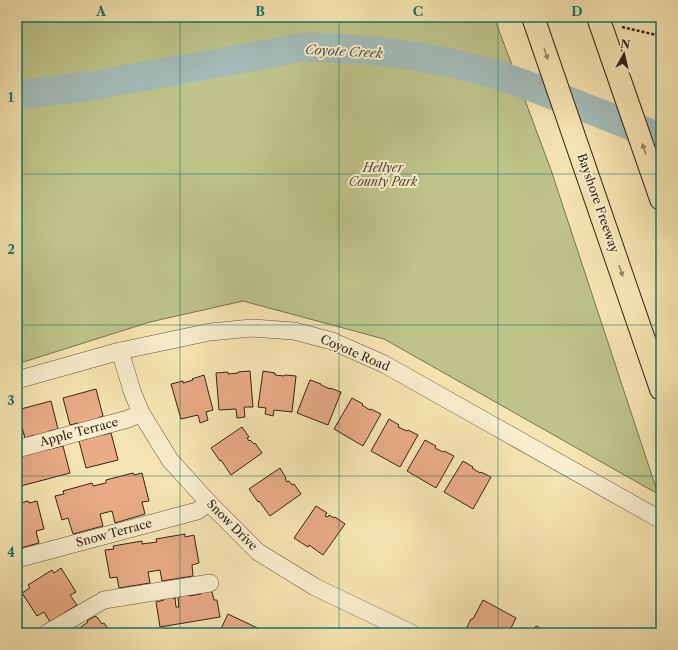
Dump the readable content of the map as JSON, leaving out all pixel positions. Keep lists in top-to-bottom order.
{
  "streets": {
    "highway": ["Bayshore Freeway"],
    "street": [
      "Coyote Road",
      "Apple Terrace",
      "Snow Drive",
      "Snow Terrace"
    ]
  },
  "crossings": [
    ["Coyote Road", "Snow Drive"],
    ["Apple Terrace", "Snow Drive"],
    ["Snow Drive", "Snow Terrace"]
  ],
  "water": ["Coyote Creek"],
  "parks": ["Hellyer County Park"],
  "north": "top",
  "grid": {
    "columns": [
      "A",
      "B",
      "C",
      "D"
    ],
    "rows": [
      "1",
      "2",
      "3",
      "4"
    ]
  }
}
